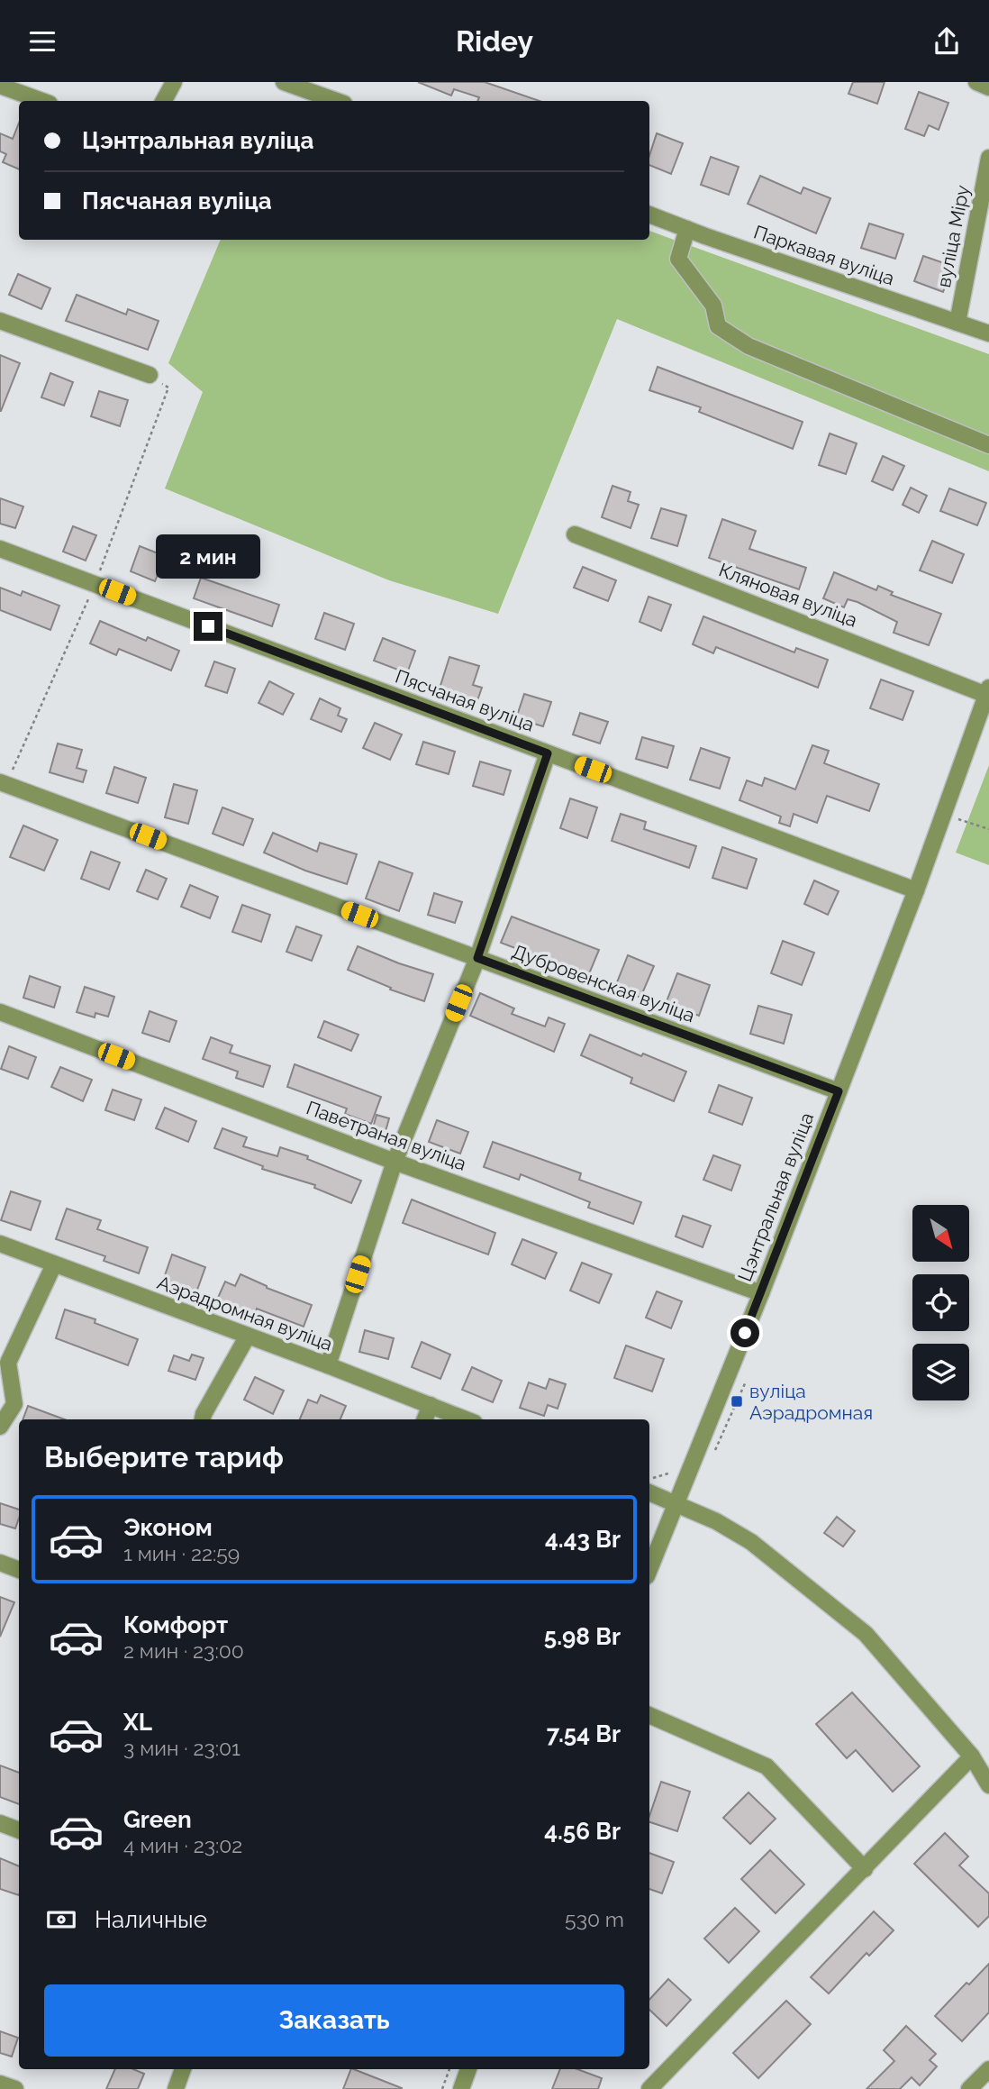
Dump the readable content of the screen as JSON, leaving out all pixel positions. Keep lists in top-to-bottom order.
{
  "streets": {
    "street": [
      "вуліца Міру",
      "Паркавая вуліца",
      "Кляновая вуліца",
      "Пясчаная вуліца",
      "Дубровенская вуліца",
      "Паветраная вуліца",
      "Цэнтральная вуліца",
      "Аэрадромная вуліца"
    ]
  },
  "crossings": [
    ["вуліца Міру", "Паркавая вуліца"],
    ["Кляновая вуліца", "Цэнтральная вуліца"],
    ["Пясчаная вуліца", "Цэнтральная вуліца"],
    ["Дубровенская вуліца", "Цэнтральная вуліца"],
    ["Паветраная вуліца", "Цэнтральная вуліца"]
  ],
  "places": {
    "transit": ["вуліца Аэрадромная"]
  },
  "north": "bottom right",
  "page": {
    "header": "Ridey",
    "banner": ["Цэнтральная вуліца", "Пясчаная вуліца"],
    "bubble": "2 мин",
    "heading": "Выберите тариф",
    "list": [
      {
        "name": "Эконом",
        "note": "1 мин · 22:59",
        "value": "4.43 Br"
      },
      {
        "name": "Комфорт",
        "note": "2 мин · 23:00",
        "value": "5.98 Br"
      },
      {
        "name": "XL",
        "note": "3 мин · 23:01",
        "value": "7.54 Br"
      },
      {
        "name": "Green",
        "note": "4 мин · 23:02",
        "value": "4.56 Br"
      }
    ],
    "pay": ["Наличные", "530 m"],
    "buttons": "Заказать"
  }
}
